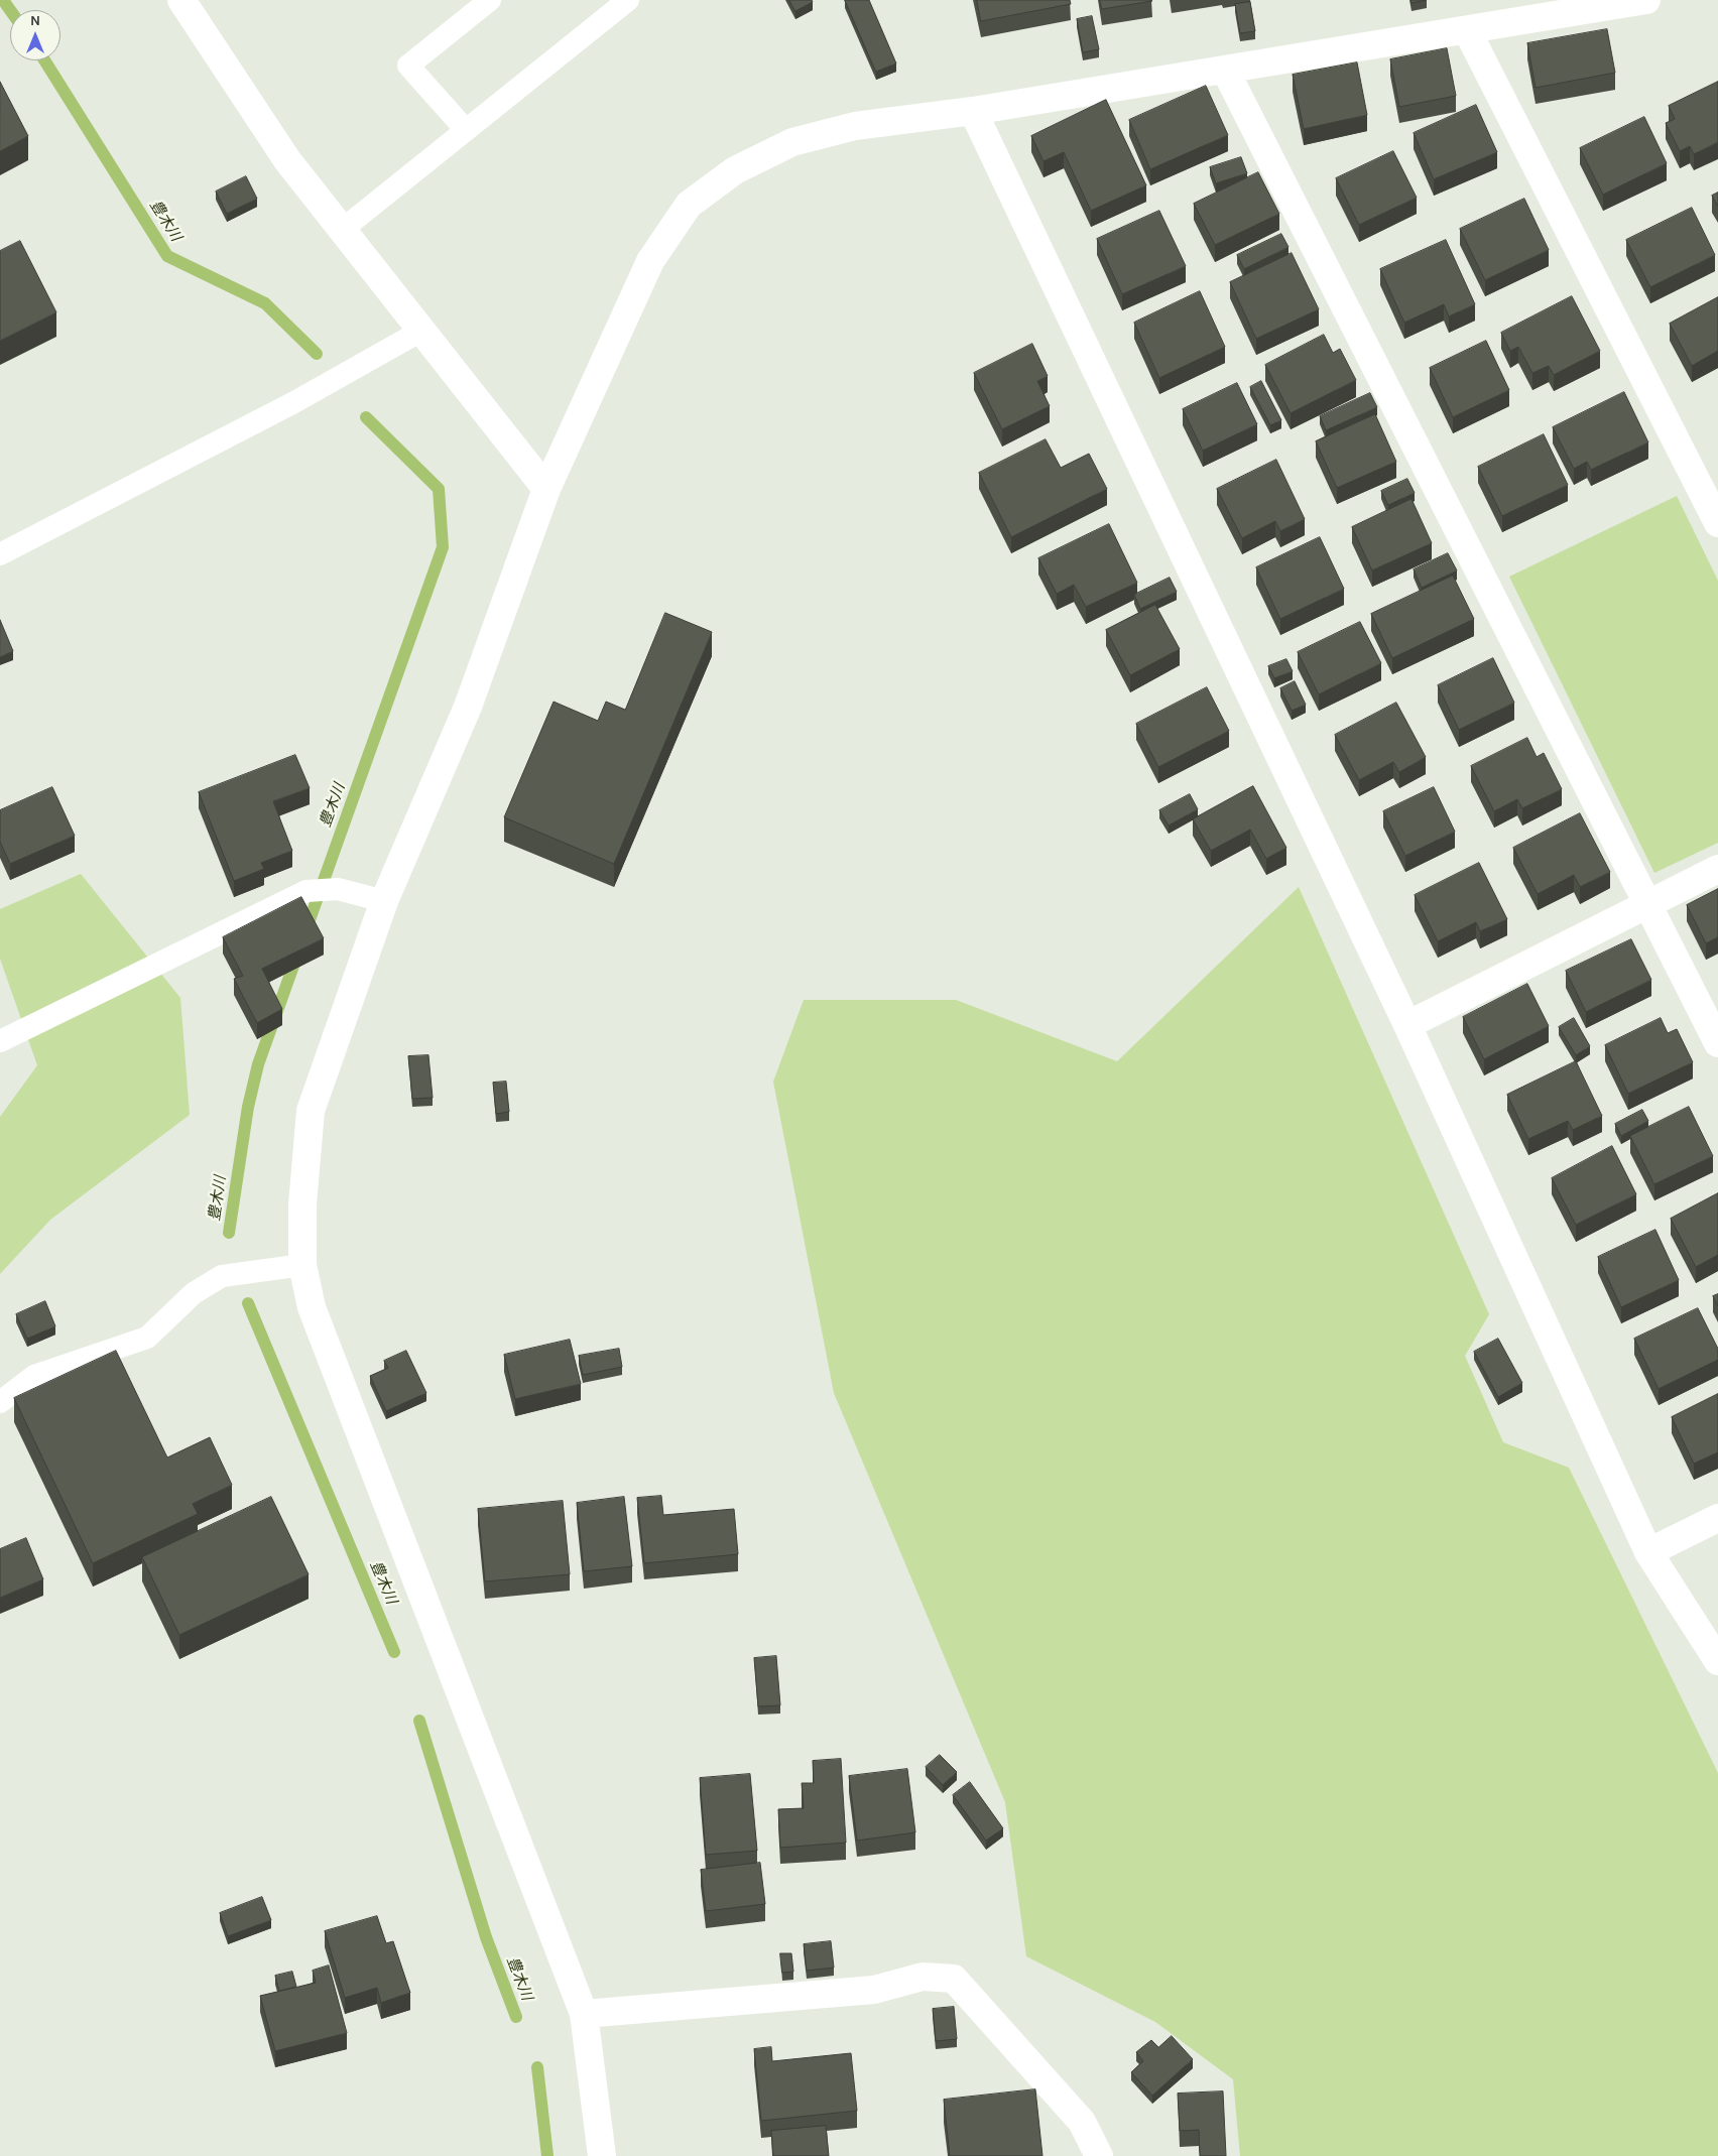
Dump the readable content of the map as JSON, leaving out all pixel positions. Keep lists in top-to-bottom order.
{
  "water": ["豊木川"],
  "north": "top"
}
